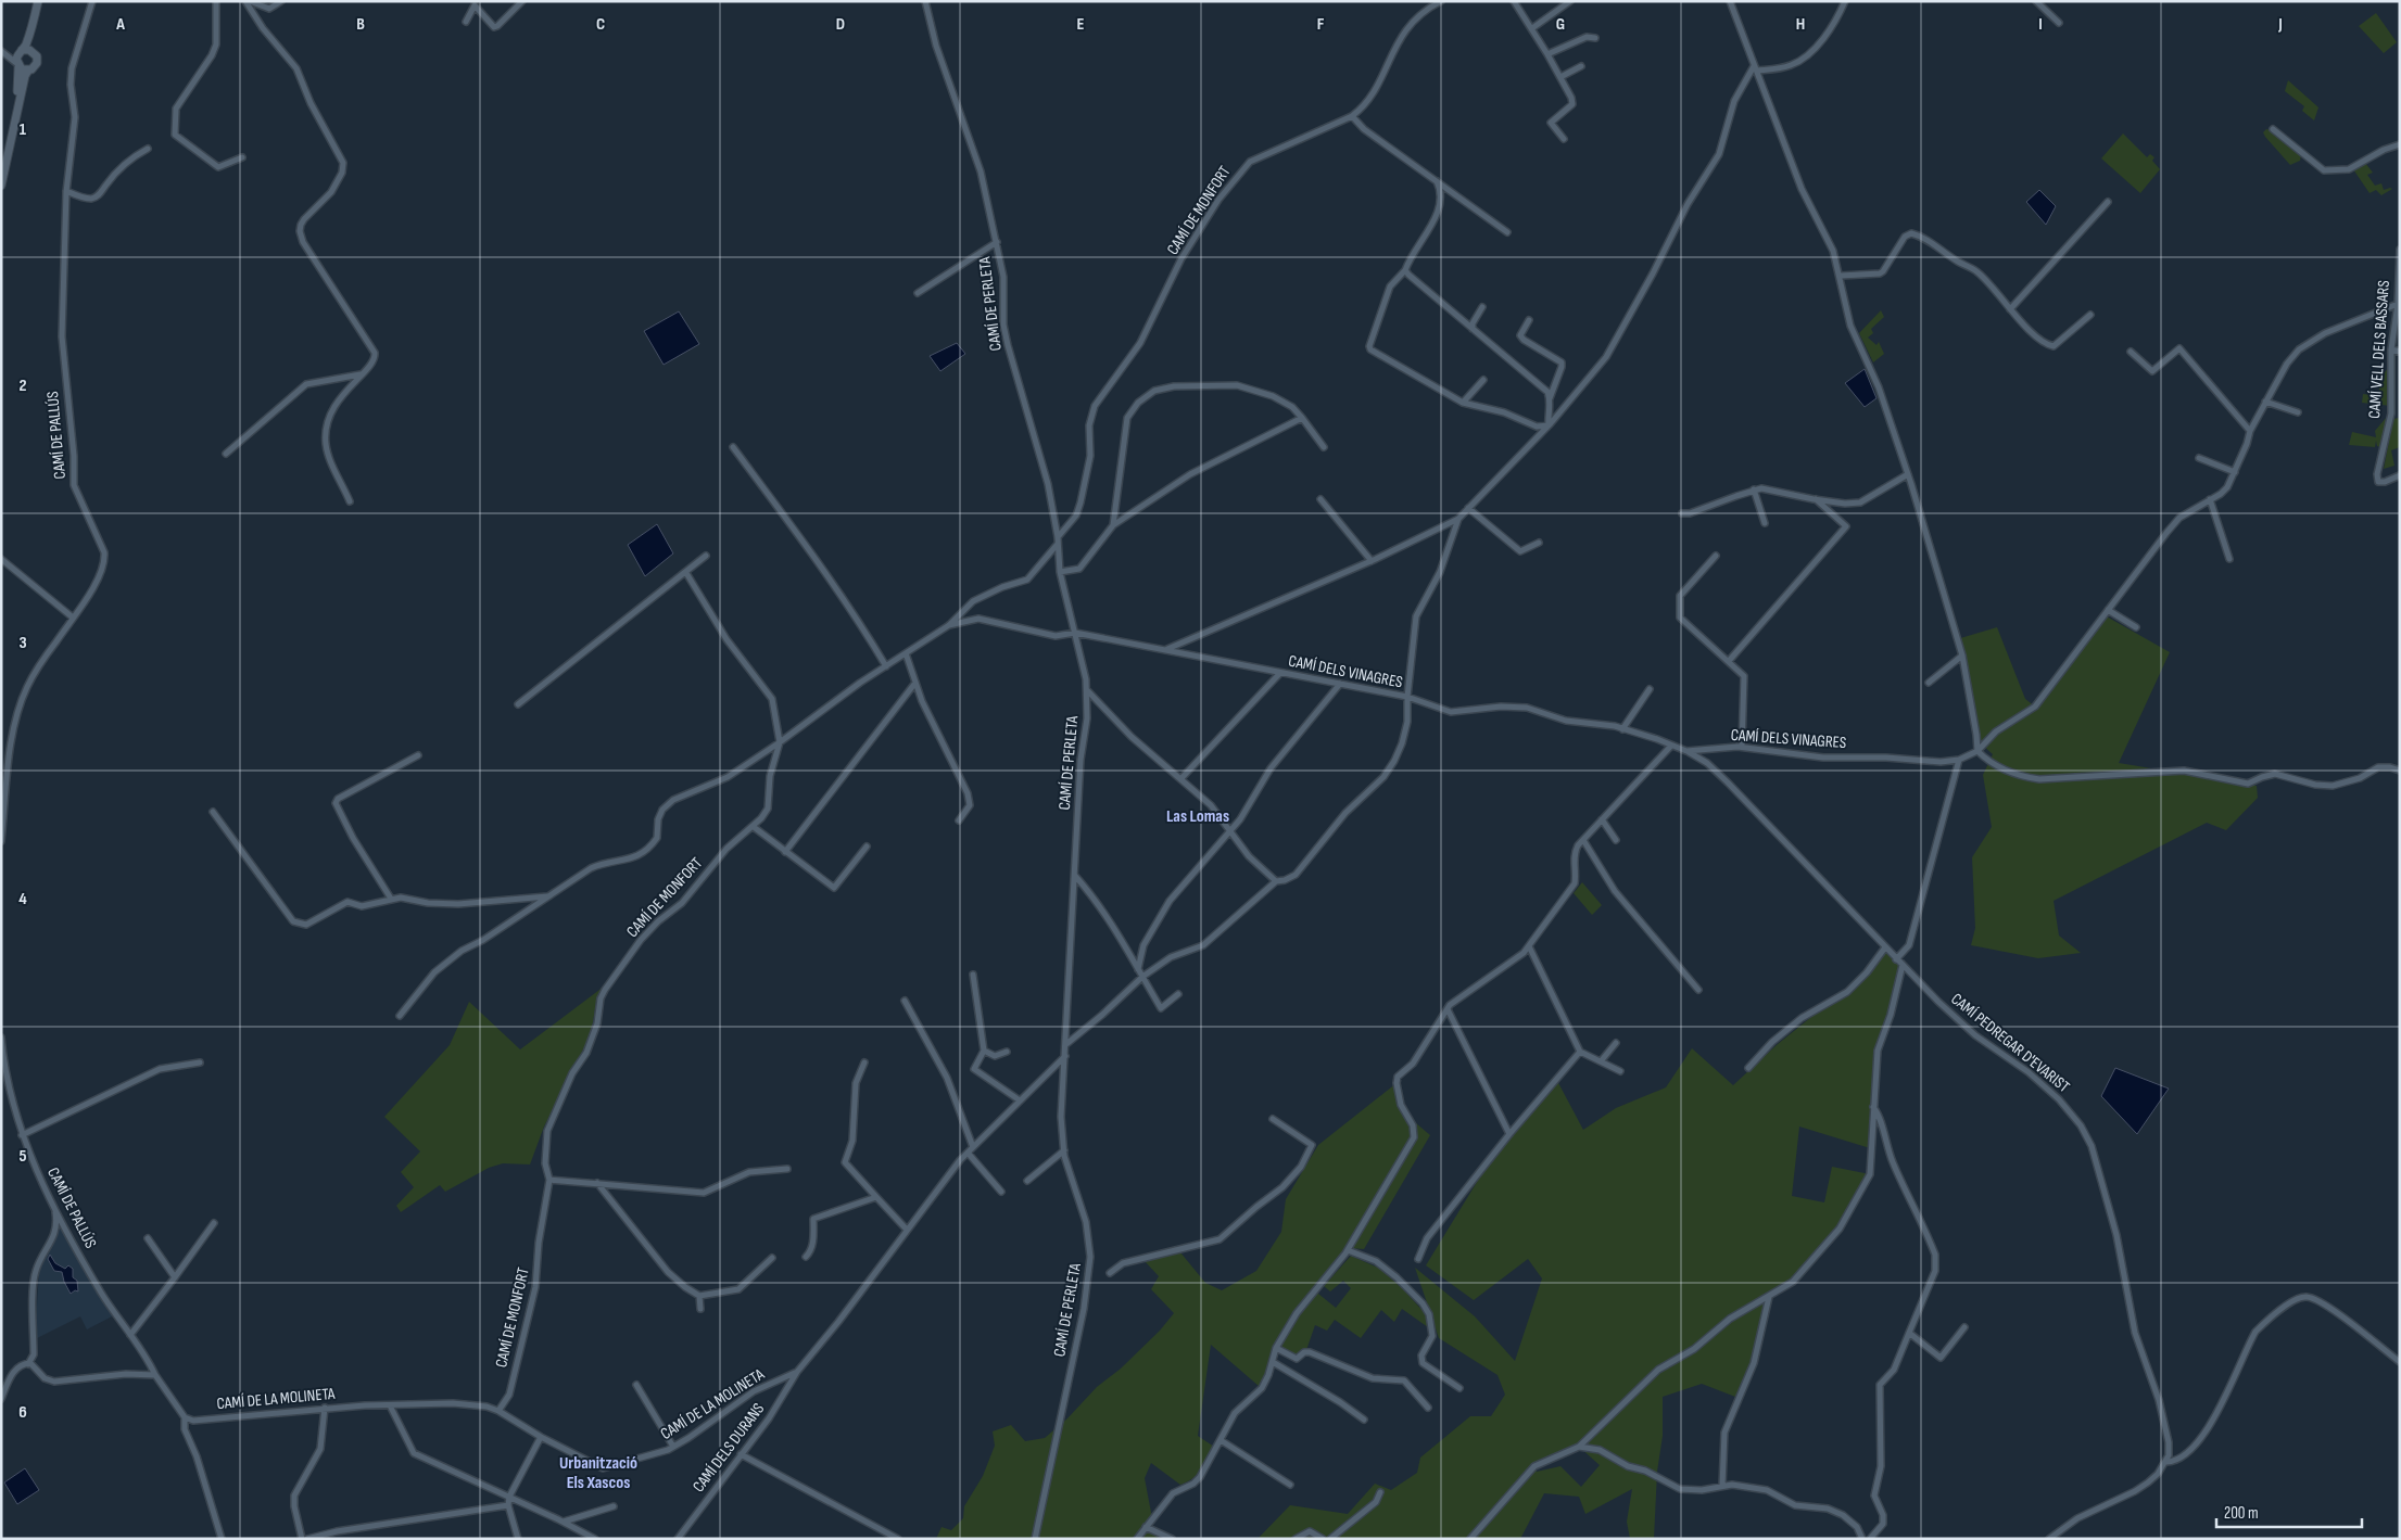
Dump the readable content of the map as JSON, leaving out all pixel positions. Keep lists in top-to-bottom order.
{
  "streets": {
    "street": [
      "CAMÍ DE MONFORT",
      "CAMÍ DE PERLETA",
      "CAMÍ VELL DELS BASSARS",
      "CAMÍ DE PALLÚS",
      "CAMÍ DELS VINAGRES",
      "CAMÍ PEDREGAR D'EVARIST",
      "CAMÍ DE LA MOLINETA",
      "CAMÍ DELS DURANS"
    ]
  },
  "crossings": [
    ["CAMÍ DE MONFORT", "CAMÍ DE PERLETA"],
    ["CAMÍ DE MONFORT", "CAMÍ DELS VINAGRES"],
    ["CAMÍ DE MONFORT", "CAMÍ DE LA MOLINETA"],
    ["CAMÍ DE PERLETA", "CAMÍ DELS VINAGRES"],
    ["CAMÍ DE PERLETA", "CAMÍ DE LA MOLINETA"],
    ["CAMÍ DELS VINAGRES", "CAMÍ PEDREGAR D'EVARIST"],
    ["CAMÍ DE LA MOLINETA", "CAMÍ DELS DURANS"]
  ],
  "districts": ["Las Lomas", "Urbanització Els Xascos"],
  "scale_bar": "200 m",
  "grid": {
    "columns": [
      "A",
      "B",
      "C",
      "D",
      "E",
      "F",
      "G",
      "H",
      "I",
      "J"
    ],
    "rows": [
      "1",
      "2",
      "3",
      "4",
      "5",
      "6"
    ]
  }
}
